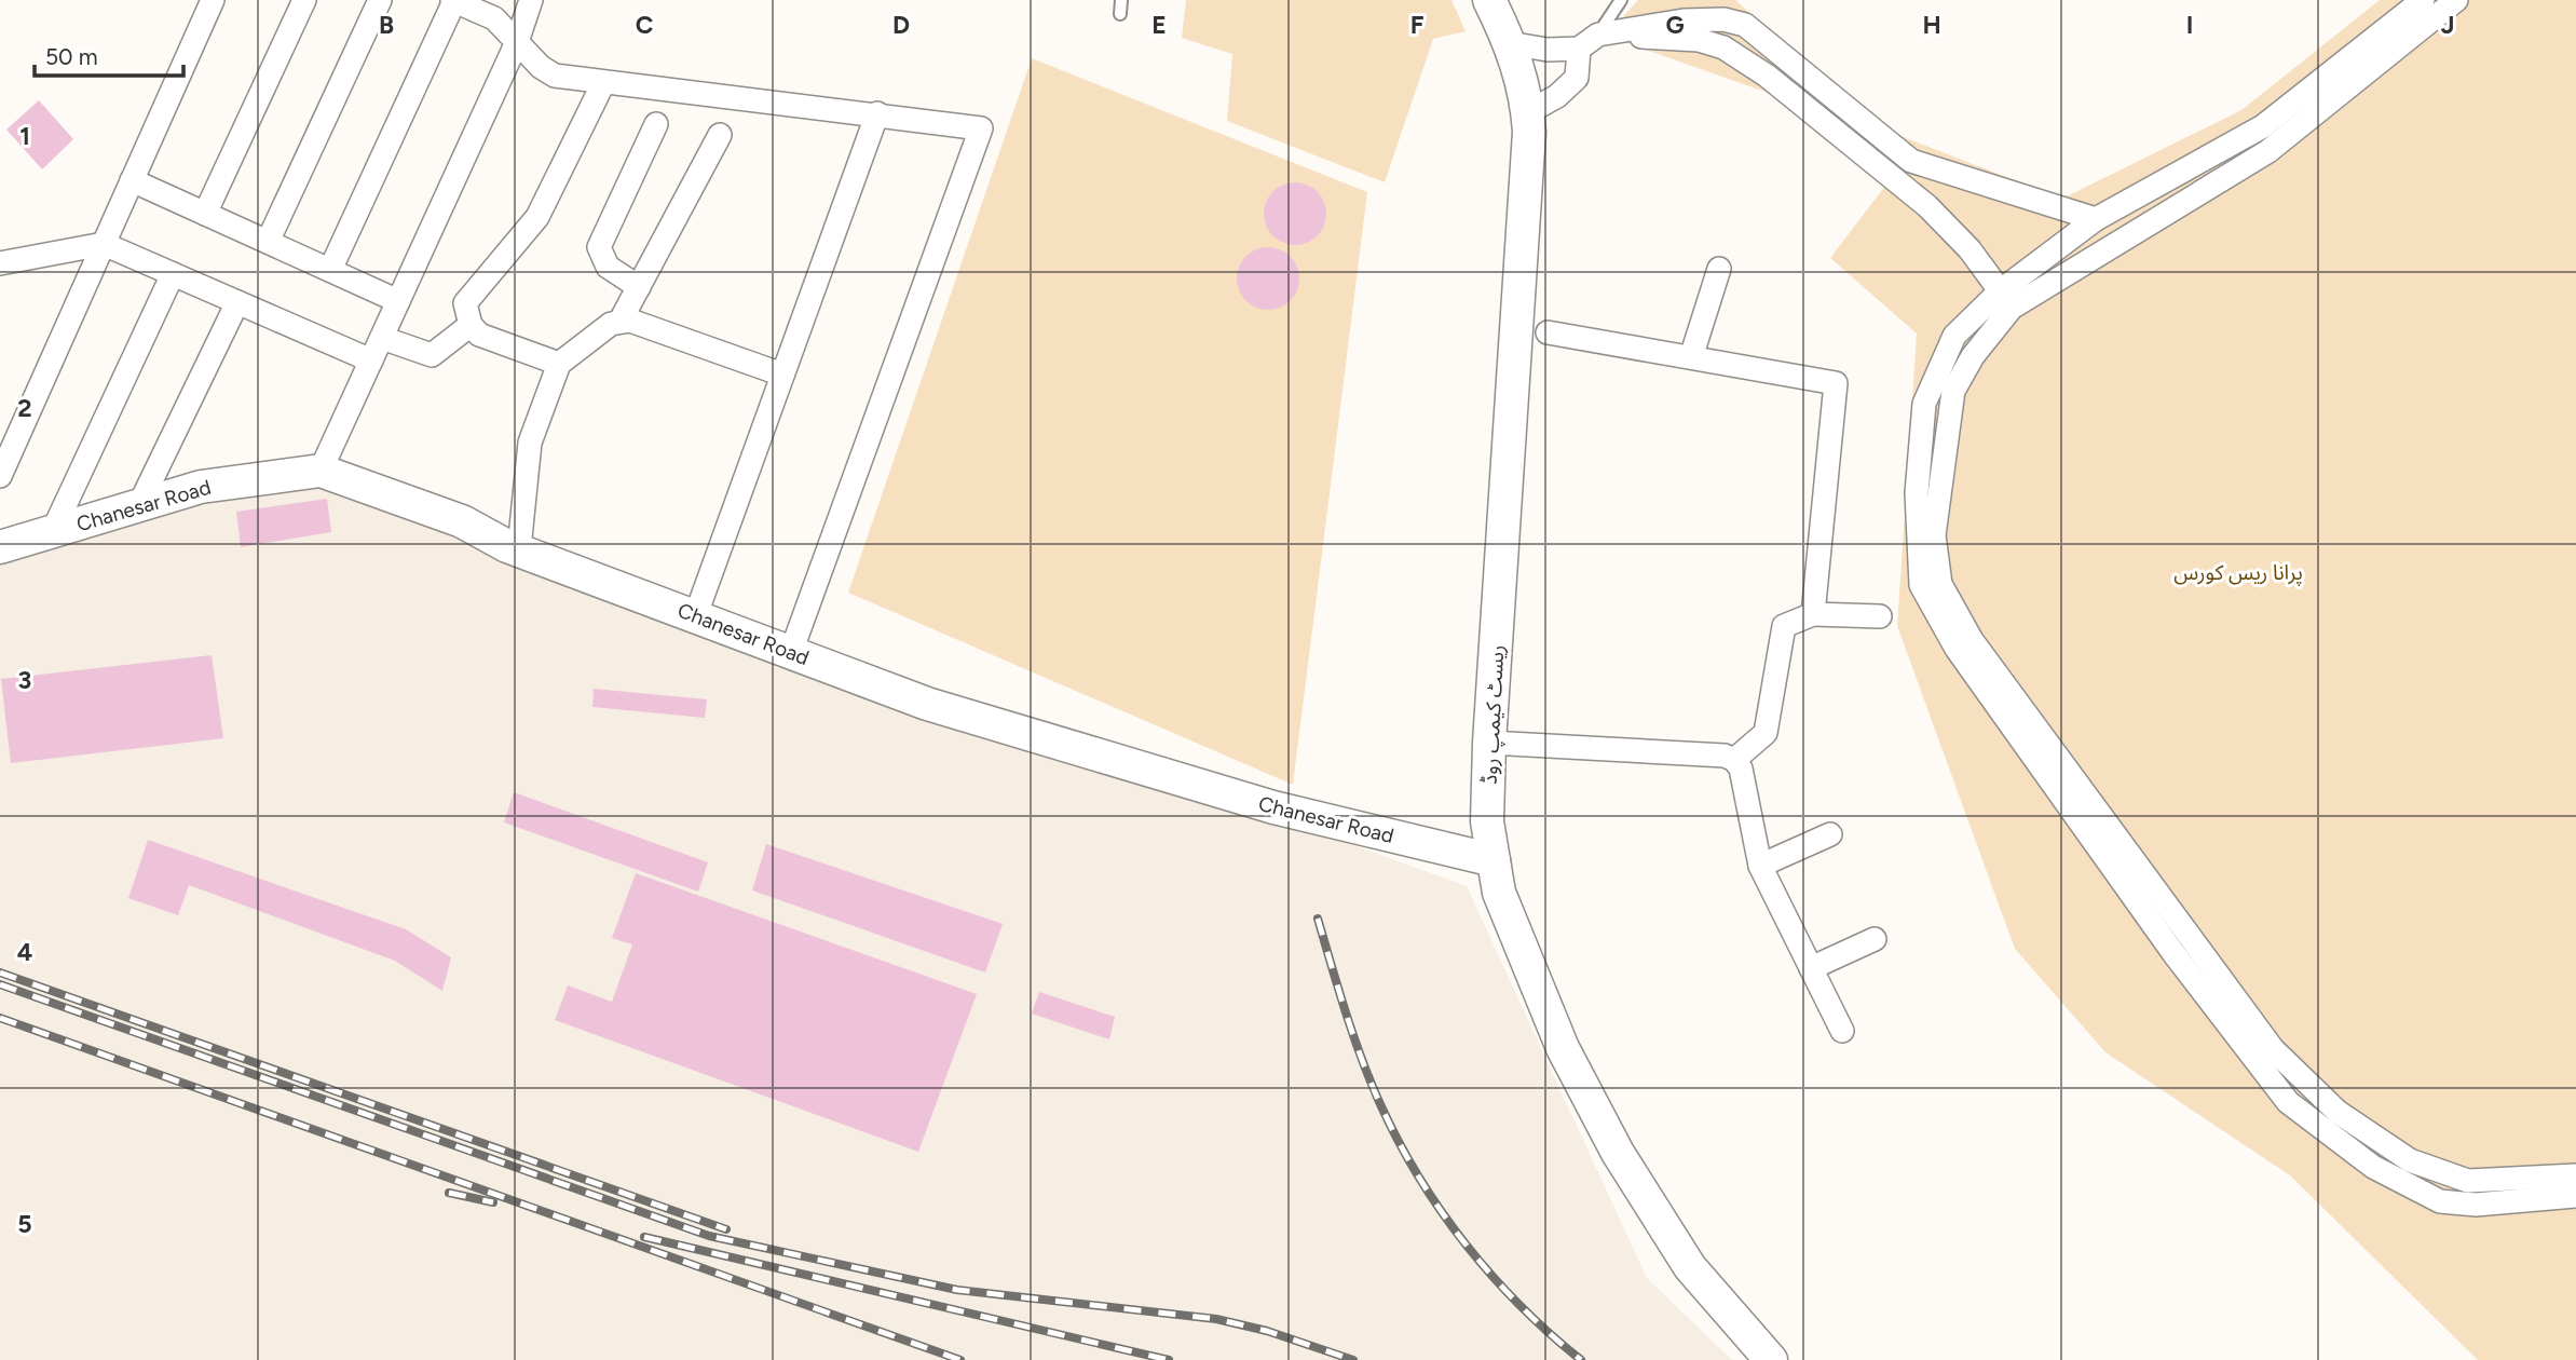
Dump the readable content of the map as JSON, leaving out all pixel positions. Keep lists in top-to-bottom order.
{
  "streets": {
    "street": ["Chanesar Road", "ریسٹ کیمپ روڈ"]
  },
  "crossings": [
    ["Chanesar Road", "ریسٹ کیمپ روڈ"]
  ],
  "parks": ["پرانا ریس کورس"],
  "scale_bar": "50 m",
  "grid": {
    "columns": [
      "B",
      "C",
      "D",
      "E",
      "F",
      "G",
      "H",
      "I",
      "J"
    ],
    "rows": [
      "1",
      "2",
      "3",
      "4",
      "5"
    ]
  }
}
